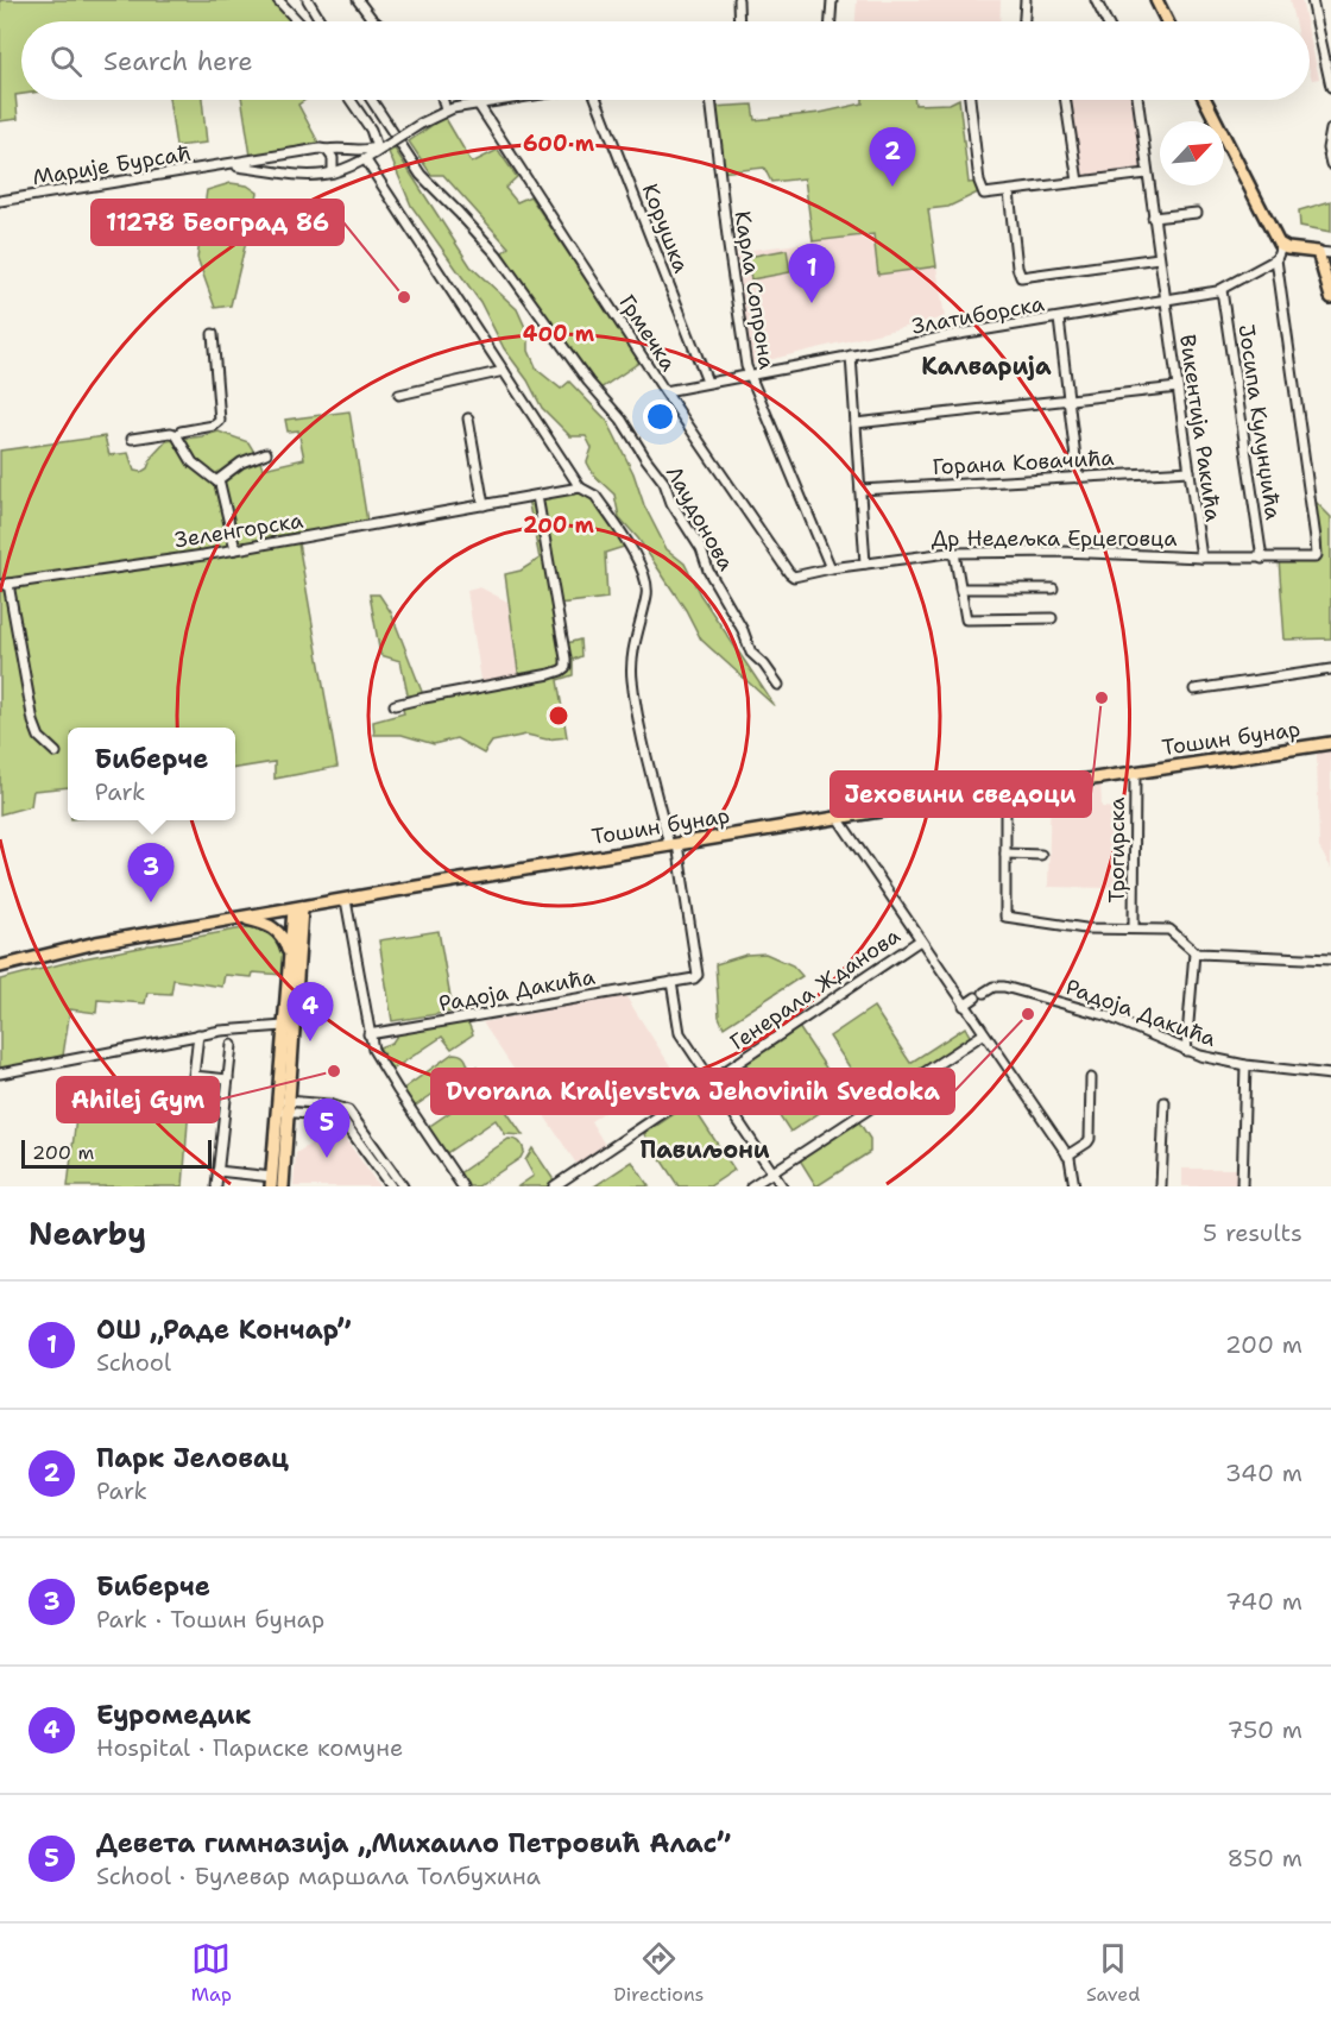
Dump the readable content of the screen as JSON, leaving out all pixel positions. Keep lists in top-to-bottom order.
{
  "streets": {
    "main road": ["Тошин бунар"],
    "street": [
      "Марије Бурсаћ",
      "Корушка",
      "Карла Сопрона",
      "Златиборска",
      "Грмечка",
      "Јосипа Кулунџића",
      "Викентија Ракића",
      "Горана Ковачића",
      "Лаудонова",
      "Зеленгорска",
      "Др Недељка Ерцеговца",
      "Трогирска",
      "Генерала Жданова",
      "Радоја Дакића"
    ]
  },
  "crossings": [
    ["Марије Бурсаћ", "Грмечка"],
    ["Корушка", "Златиборска"],
    ["Карла Сопрона", "Златиборска"],
    ["Карла Сопрона", "Др Недељка Ерцеговца"],
    ["Златиборска", "Грмечка"],
    ["Златиборска", "Јосипа Кулунџића"],
    ["Златиборска", "Викентија Ракића"],
    ["Златиборска", "Др Недељка Ерцеговца"],
    ["Грмечка", "Др Недељка Ерцеговца"],
    ["Јосипа Кулунџића", "Др Недељка Ерцеговца"],
    ["Викентија Ракића", "Горана Ковачића"],
    ["Викентија Ракића", "Др Недељка Ерцеговца"],
    ["Тошин бунар", "Трогирска"]
  ],
  "districts": ["Калварија", "Павиљони"],
  "places": [
    "11278 Београд 86",
    "Јеховини сведоци",
    "Dvorana Kraljevstva Jehovinih Svedoka",
    "Ahilej Gym"
  ],
  "scale_bar": "200 m",
  "north": "top right",
  "page": {
    "search": "Search here",
    "pins": [
      "2",
      "1",
      "3",
      "4",
      "5"
    ],
    "popup": ["Биберче", "Park"],
    "scale": "200 m",
    "heading": ["Nearby", "5 results"],
    "list": [
      {
        "mark": "1",
        "name": "ОШ „Раде Кончар”",
        "note": "School",
        "value": "200 m"
      },
      {
        "mark": "2",
        "name": "Парк Јеловац",
        "note": "Park",
        "value": "340 m"
      },
      {
        "mark": "3",
        "name": "Биберче",
        "note": "Park · Тошин бунар",
        "value": "740 m"
      },
      {
        "mark": "4",
        "name": "Еуромедик",
        "note": "Hospital · Париске комуне",
        "value": "750 m"
      },
      {
        "mark": "5",
        "name": "Девета гимназија „Михаило Петровић Алас”",
        "note": "School · Булевар маршала Толбухина",
        "value": "850 m"
      }
    ],
    "nav": ["Map", "Directions", "Saved"]
  },
  "rings": ["600 m", "400 m", "200 m"]
}
